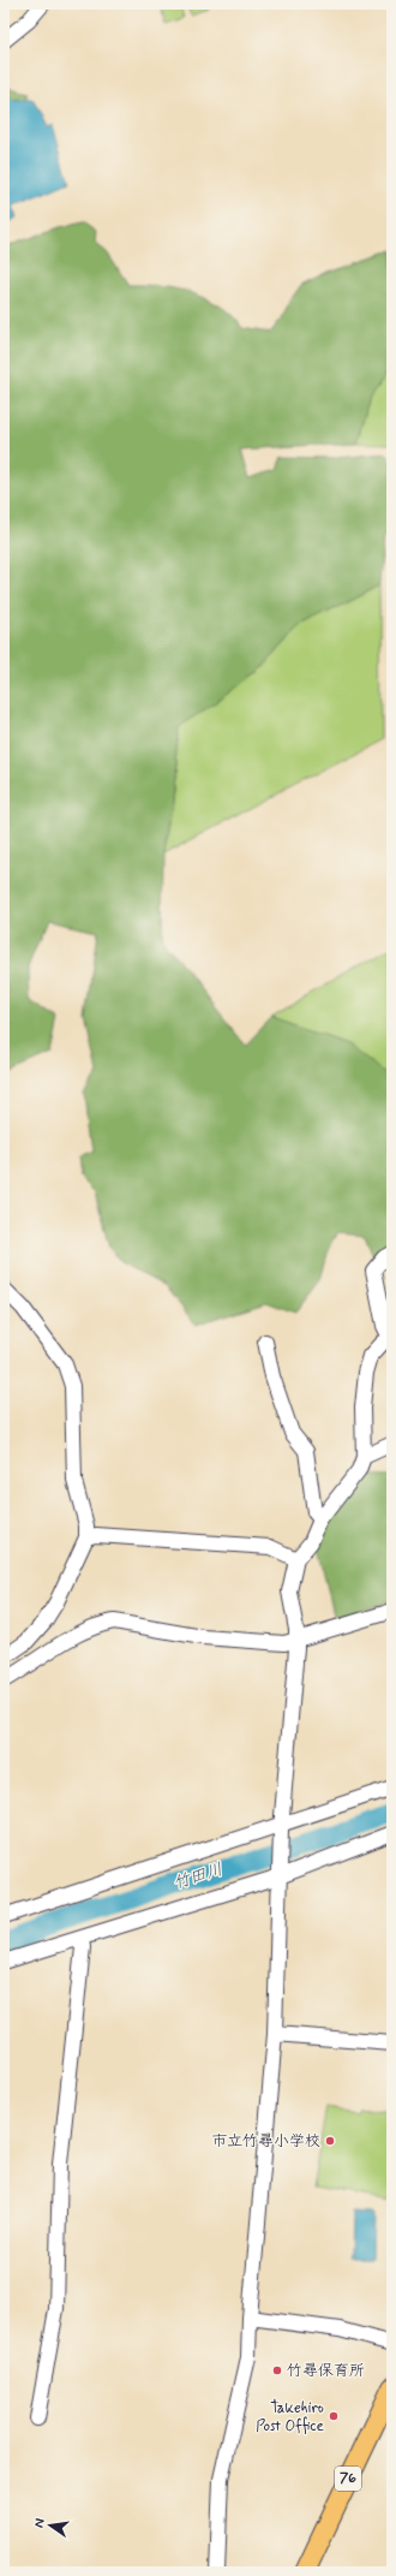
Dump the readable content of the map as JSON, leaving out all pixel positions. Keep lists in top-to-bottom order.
{
  "streets": {
    "main road": ["76"]
  },
  "water": ["竹田川"],
  "places": ["市立竹尋小学校", "竹尋保育所", "Takehiro Post Office"],
  "north": "left"
}
